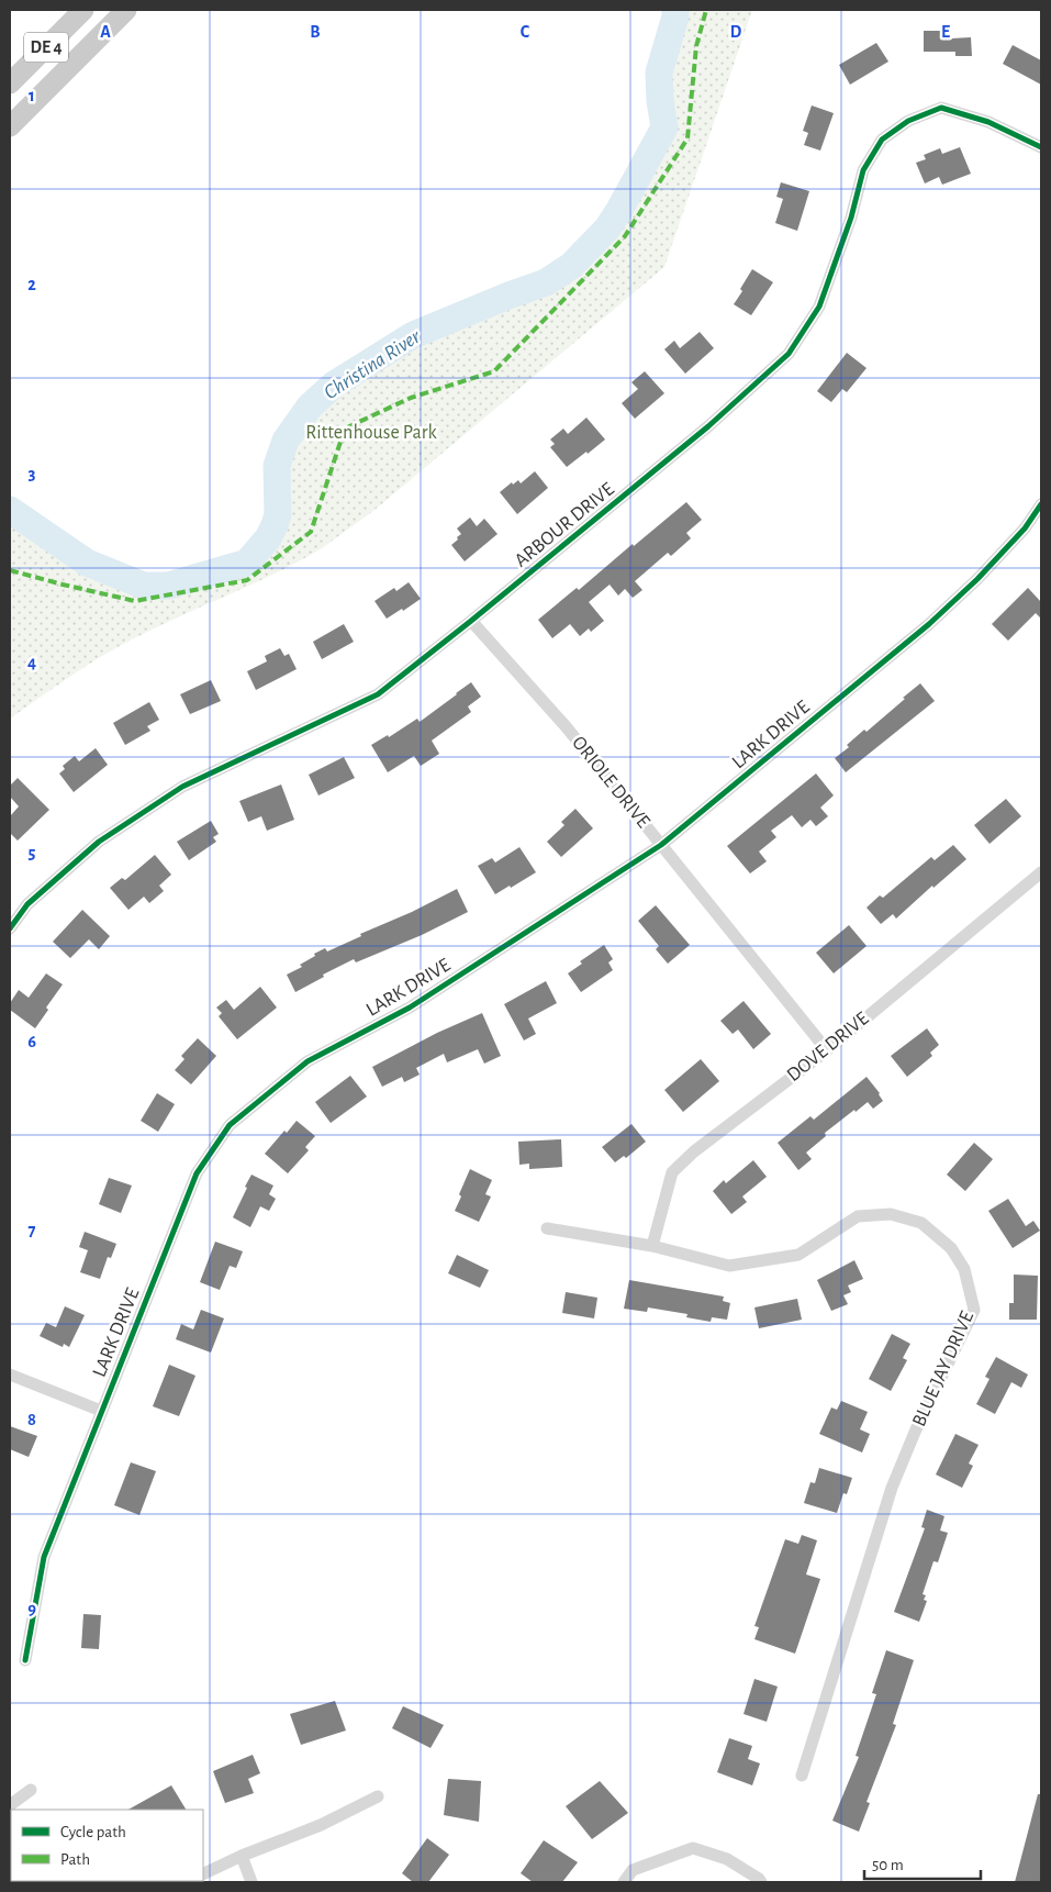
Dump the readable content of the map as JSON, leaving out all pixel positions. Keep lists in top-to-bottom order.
{
  "streets": {
    "main road": ["DE 4"],
    "street": [
      "ARBOUR DRIVE",
      "LARK DRIVE",
      "ORIOLE DRIVE",
      "DOVE DRIVE",
      "BLUE JAY DRIVE"
    ]
  },
  "crossings": [
    ["ARBOUR DRIVE", "ORIOLE DRIVE"],
    ["LARK DRIVE", "ORIOLE DRIVE"],
    ["ORIOLE DRIVE", "DOVE DRIVE"],
    ["DOVE DRIVE", "BLUE JAY DRIVE"]
  ],
  "water": ["Christina River"],
  "parks": ["Rittenhouse Park"],
  "legend": ["Cycle path", "Path"],
  "scale_bar": "50 m",
  "grid": {
    "columns": [
      "A",
      "B",
      "C",
      "D",
      "E"
    ],
    "rows": [
      "1",
      "2",
      "3",
      "4",
      "5",
      "6",
      "7",
      "8",
      "9"
    ]
  }
}
